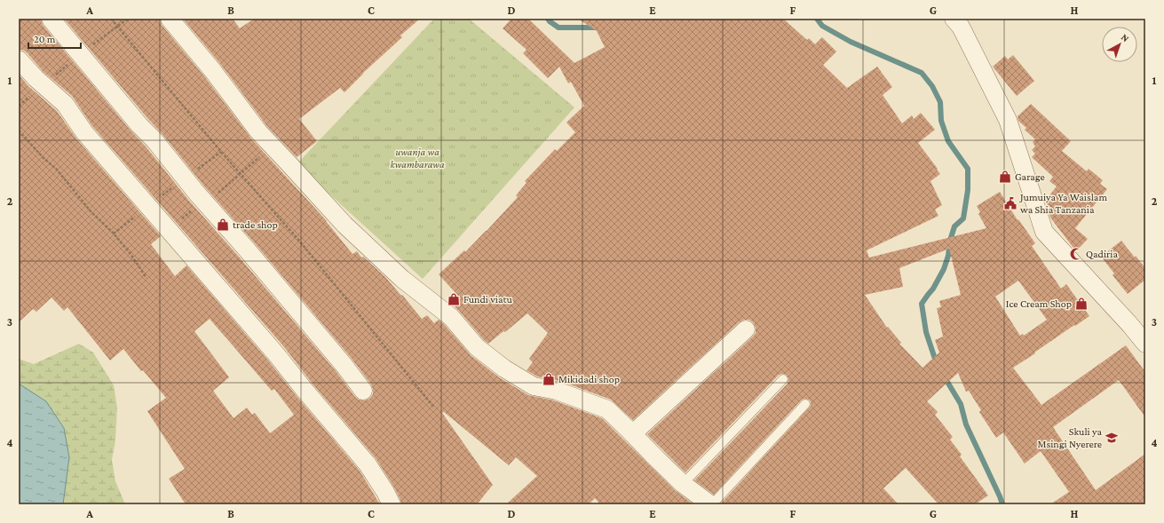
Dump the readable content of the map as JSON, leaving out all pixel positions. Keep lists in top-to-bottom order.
{
  "parks": ["uwanja wa kwambarawa"],
  "places": {
    "shop": [
      "Garage",
      "trade shop",
      "Fundi viatu",
      "Ice Cream Shop",
      "Mikidadi shop"
    ],
    "public building": ["Jumuiya Ya Waislam wa Shia Tanzania"],
    "mosque": ["Qadiria"],
    "school or university": ["Skuli ya Msingi Nyerere"]
  },
  "scale_bar": "20 m",
  "north": "top right",
  "grid": {
    "columns": [
      "A",
      "B",
      "C",
      "D",
      "E",
      "F",
      "G",
      "H"
    ],
    "rows": [
      "1",
      "2",
      "3",
      "4"
    ]
  }
}
